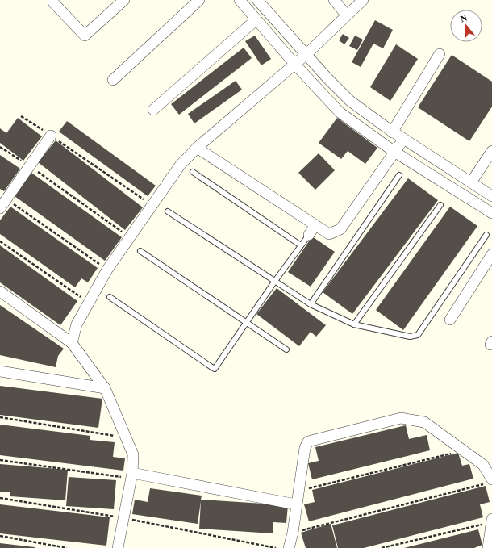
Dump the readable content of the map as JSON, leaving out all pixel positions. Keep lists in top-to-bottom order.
{
  "north": "top"
}
